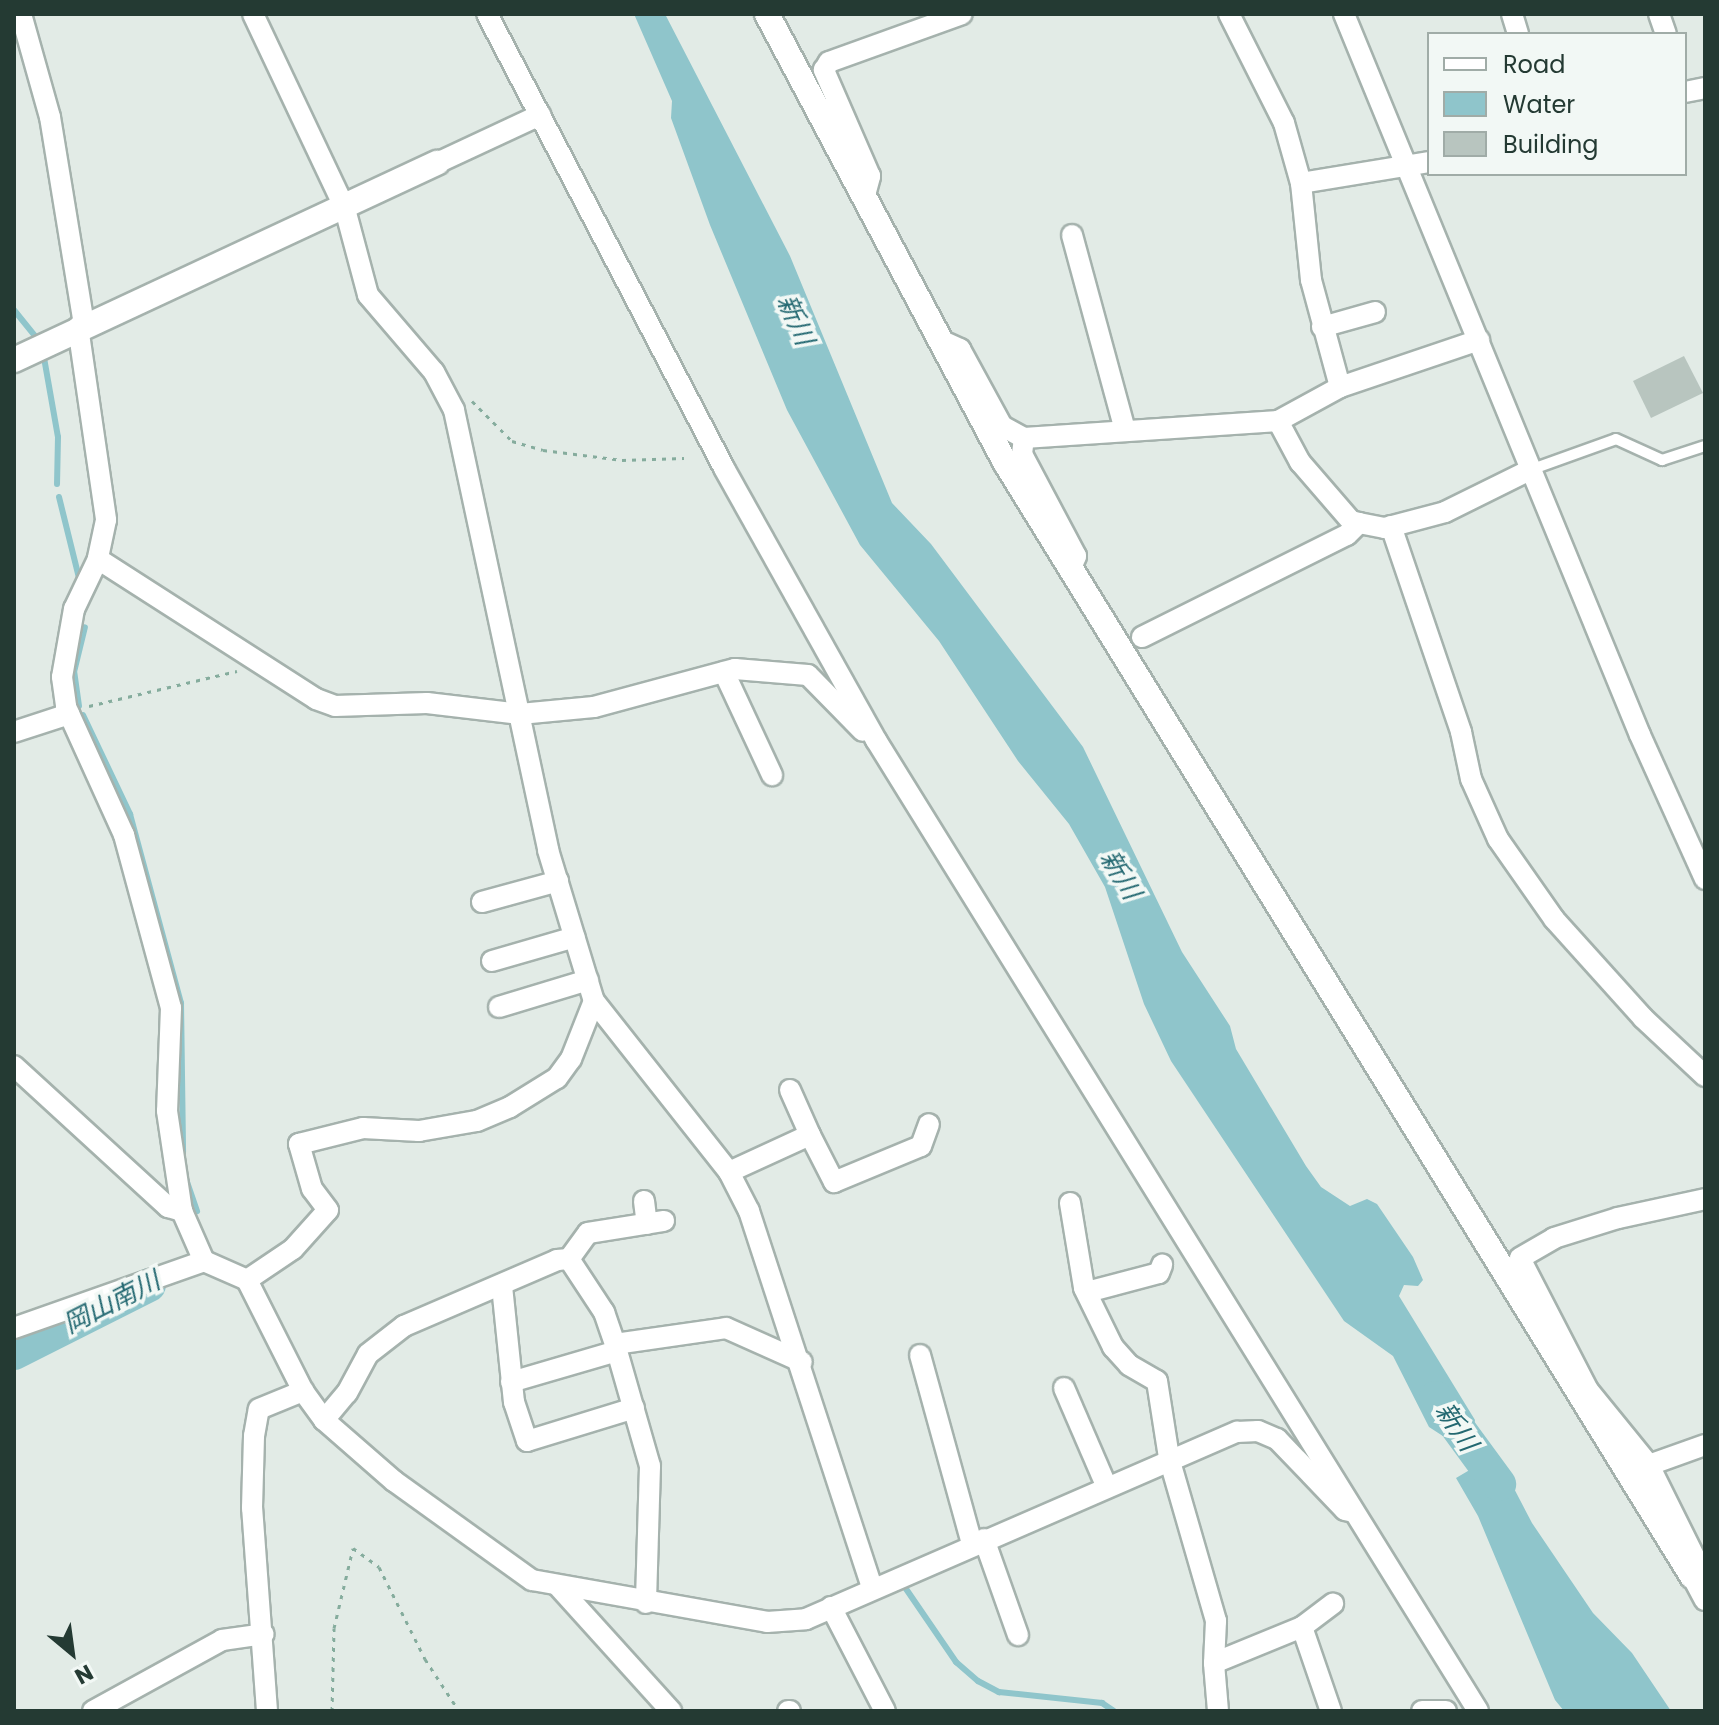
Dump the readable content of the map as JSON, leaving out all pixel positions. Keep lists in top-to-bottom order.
{
  "water": ["新川", "岡山南川"],
  "legend": ["Road", "Water", "Building"],
  "north": "bottom right"
}
